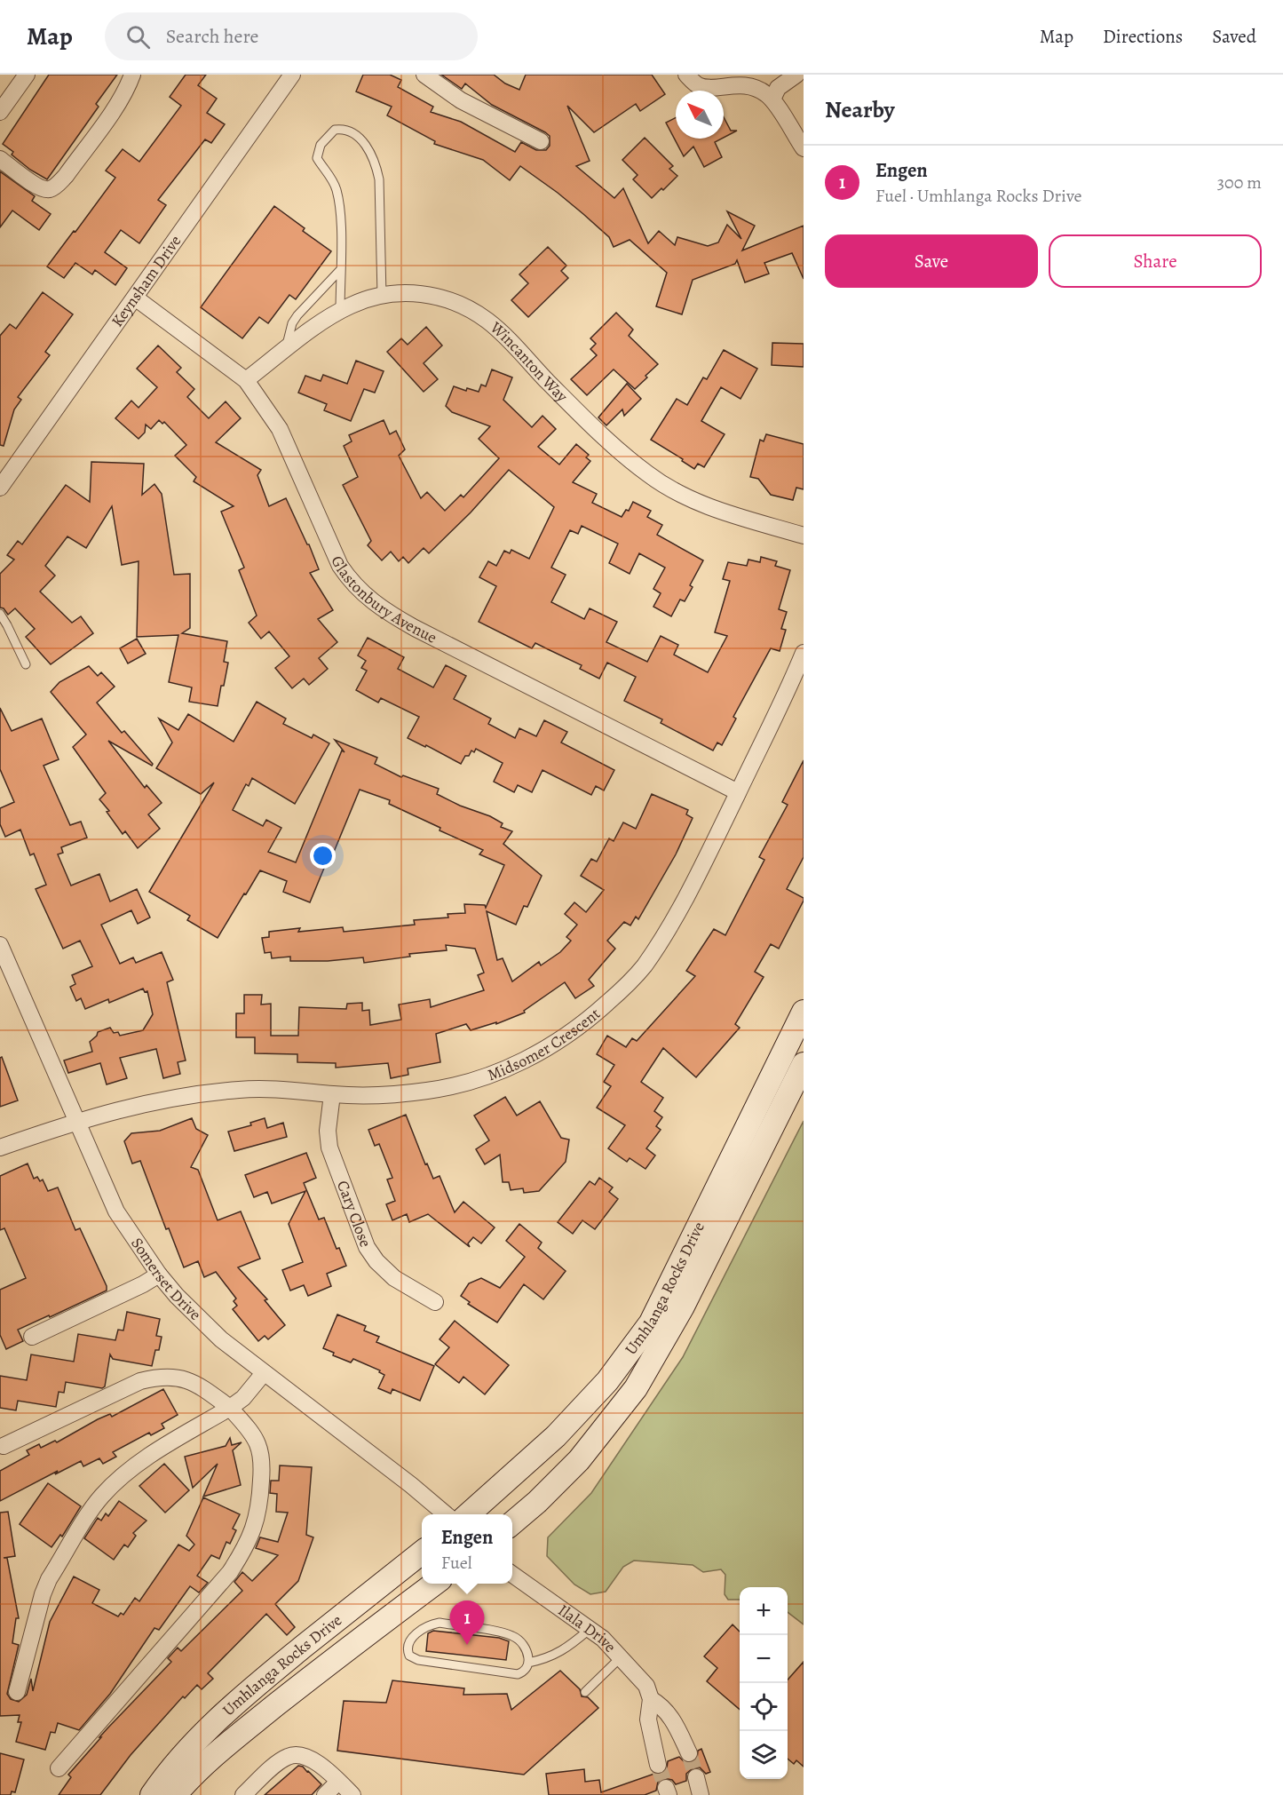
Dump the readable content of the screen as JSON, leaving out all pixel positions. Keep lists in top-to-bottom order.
{
  "streets": {
    "main road": ["Umhlanga Rocks Drive"],
    "street": [
      "Keynsham Drive",
      "Wincanton Way",
      "Glastonbury Avenue",
      "Midsomer Crescent",
      "Cary Close",
      "Somerset Drive",
      "Ilala Drive"
    ]
  },
  "crossings": [
    ["Keynsham Drive", "Glastonbury Avenue"],
    ["Wincanton Way", "Glastonbury Avenue"],
    ["Glastonbury Avenue", "Midsomer Crescent"],
    ["Midsomer Crescent", "Cary Close"],
    ["Midsomer Crescent", "Somerset Drive"]
  ],
  "north": "top left",
  "page": {
    "header": "Map",
    "search": "Search here",
    "nav": ["Map", "Directions", "Saved"],
    "heading": "Nearby",
    "list": [
      {
        "mark": "1",
        "name": "Engen",
        "note": "Fuel · Umhlanga Rocks Drive",
        "value": "300 m"
      }
    ],
    "buttons": ["Save", "Share"],
    "popup": ["Engen", "Fuel"],
    "map_buttons": ["+", "−"],
    "pins": "1"
  }
}
